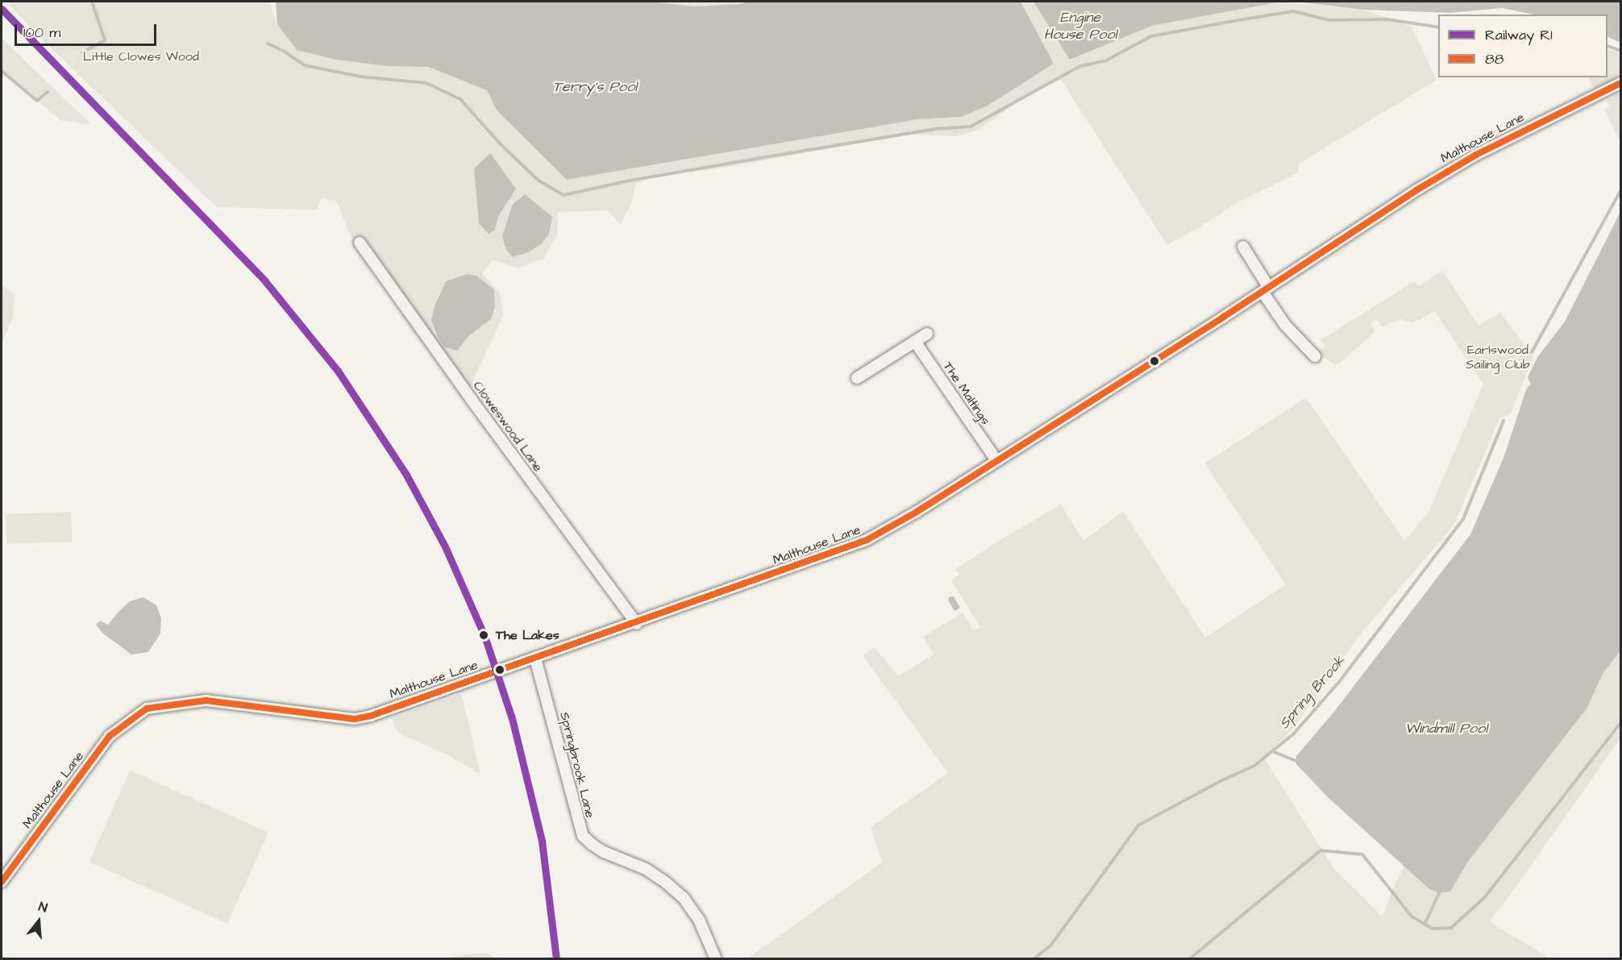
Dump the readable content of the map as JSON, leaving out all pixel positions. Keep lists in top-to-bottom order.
{
  "streets": {
    "street": [
      "Malthouse Lane",
      "The Maltings",
      "Cloweswood Lane",
      "Springbrook Lane"
    ]
  },
  "crossings": [
    ["Malthouse Lane", "The Maltings"],
    ["Malthouse Lane", "Cloweswood Lane"],
    ["Malthouse Lane", "Springbrook Lane"]
  ],
  "water": [
    "Engine House Pool",
    "Terry's Pool",
    "Spring Brook",
    "Windmill Pool"
  ],
  "parks": ["Little Clowes Wood", "Earlswood Sailing Club"],
  "places": ["The Lakes"],
  "lines": ["rail line R1", "transit line 88"],
  "legend": ["Railway R1", "88"],
  "scale_bar": "100 m",
  "north": "top"
}
